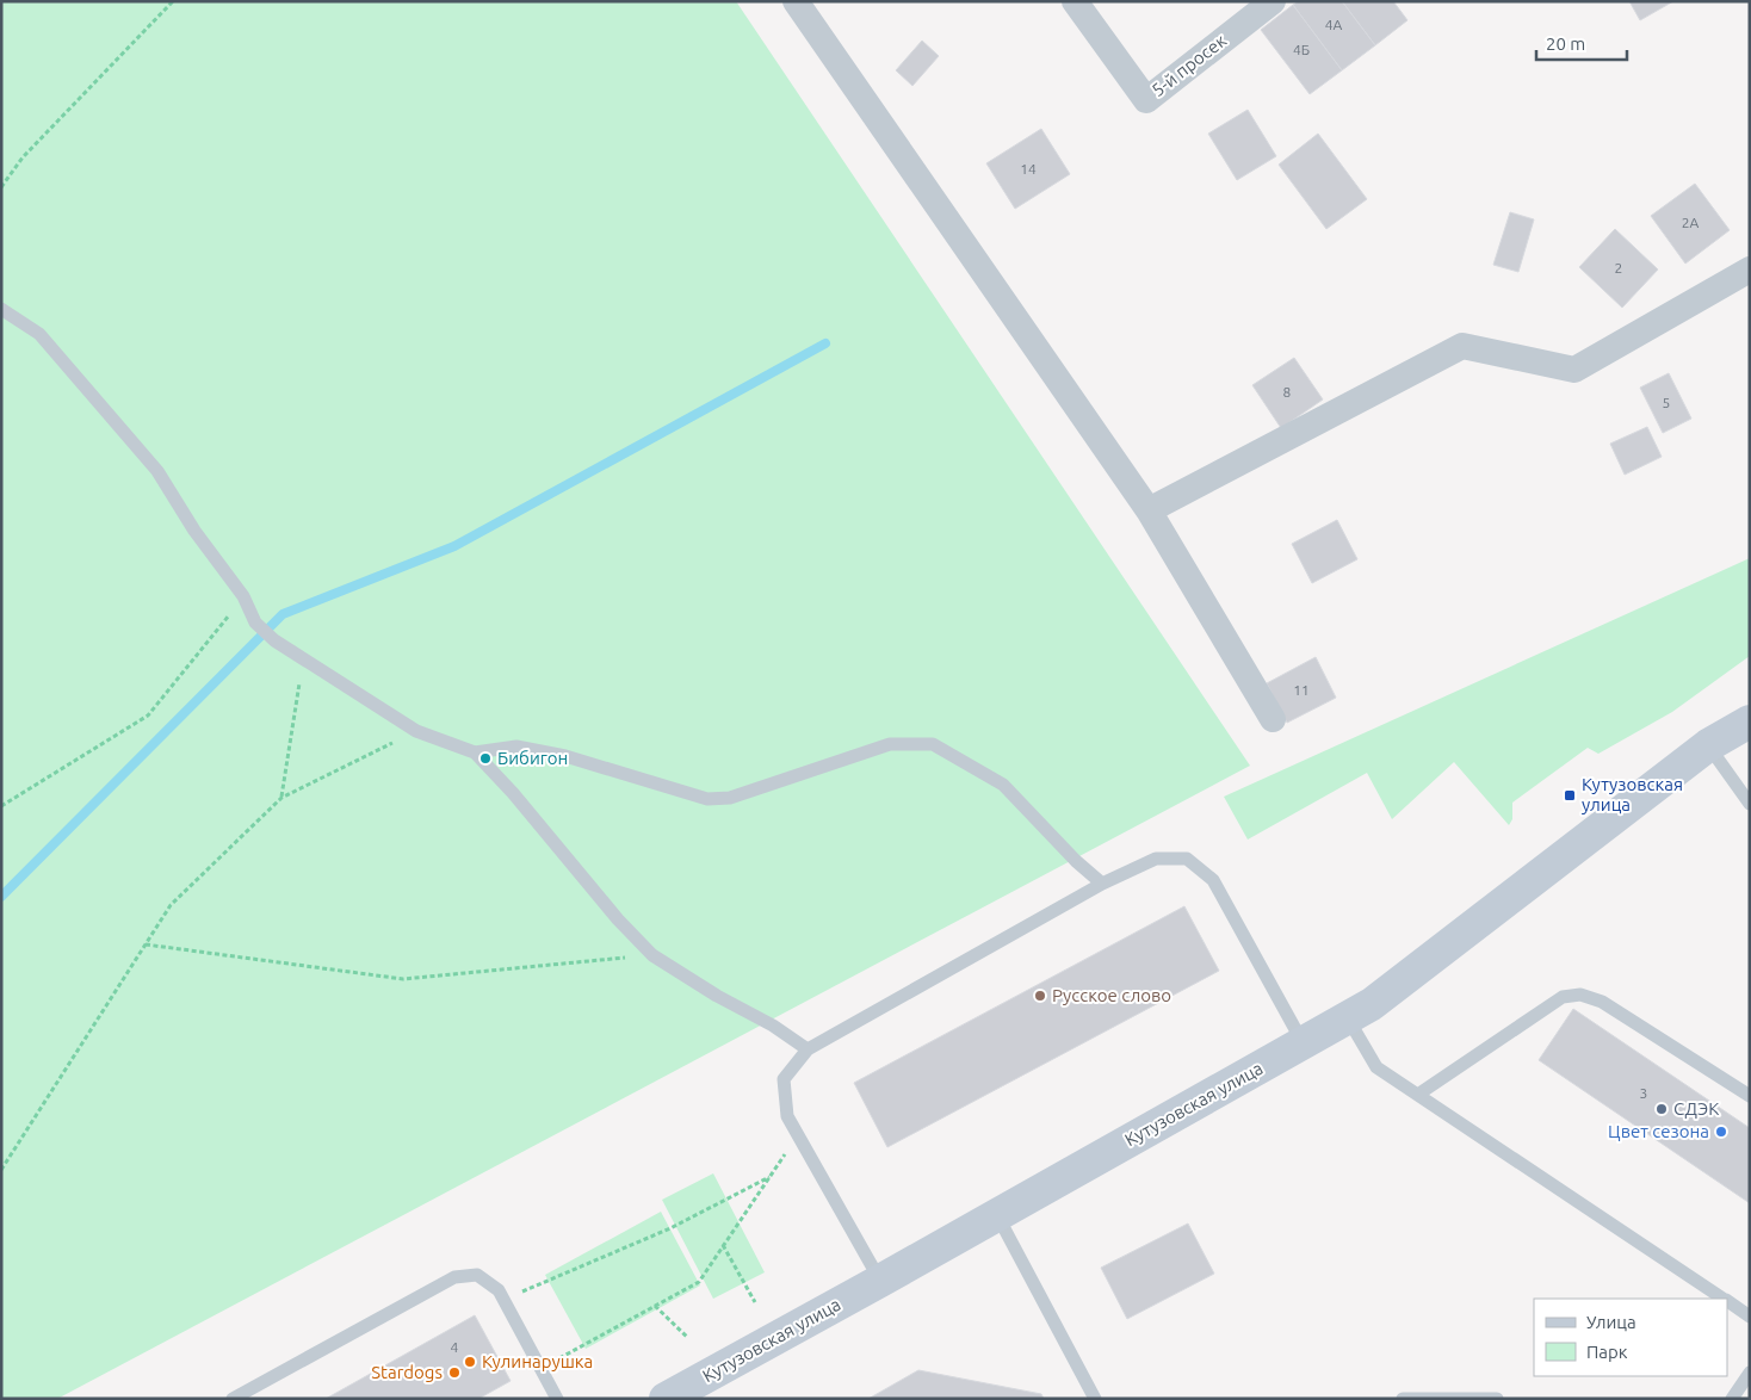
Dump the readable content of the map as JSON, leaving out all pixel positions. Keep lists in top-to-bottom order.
{
  "streets": {
    "street": ["5-й просек", "Кутузовская улица"]
  },
  "places": {
    "other": [
      "Бибигон",
      "Русское слово",
      "СДЭК",
      "Цвет сезона",
      "Кулинарушка",
      "Stardogs"
    ],
    "transit": ["Кутузовская улица"]
  },
  "house_numbers": [
    "4А",
    "4Б",
    "14",
    "2А",
    "2",
    "8",
    "5",
    "11",
    "3",
    "4"
  ],
  "legend": ["Улица", "Парк"],
  "scale_bar": "20 m"
}
